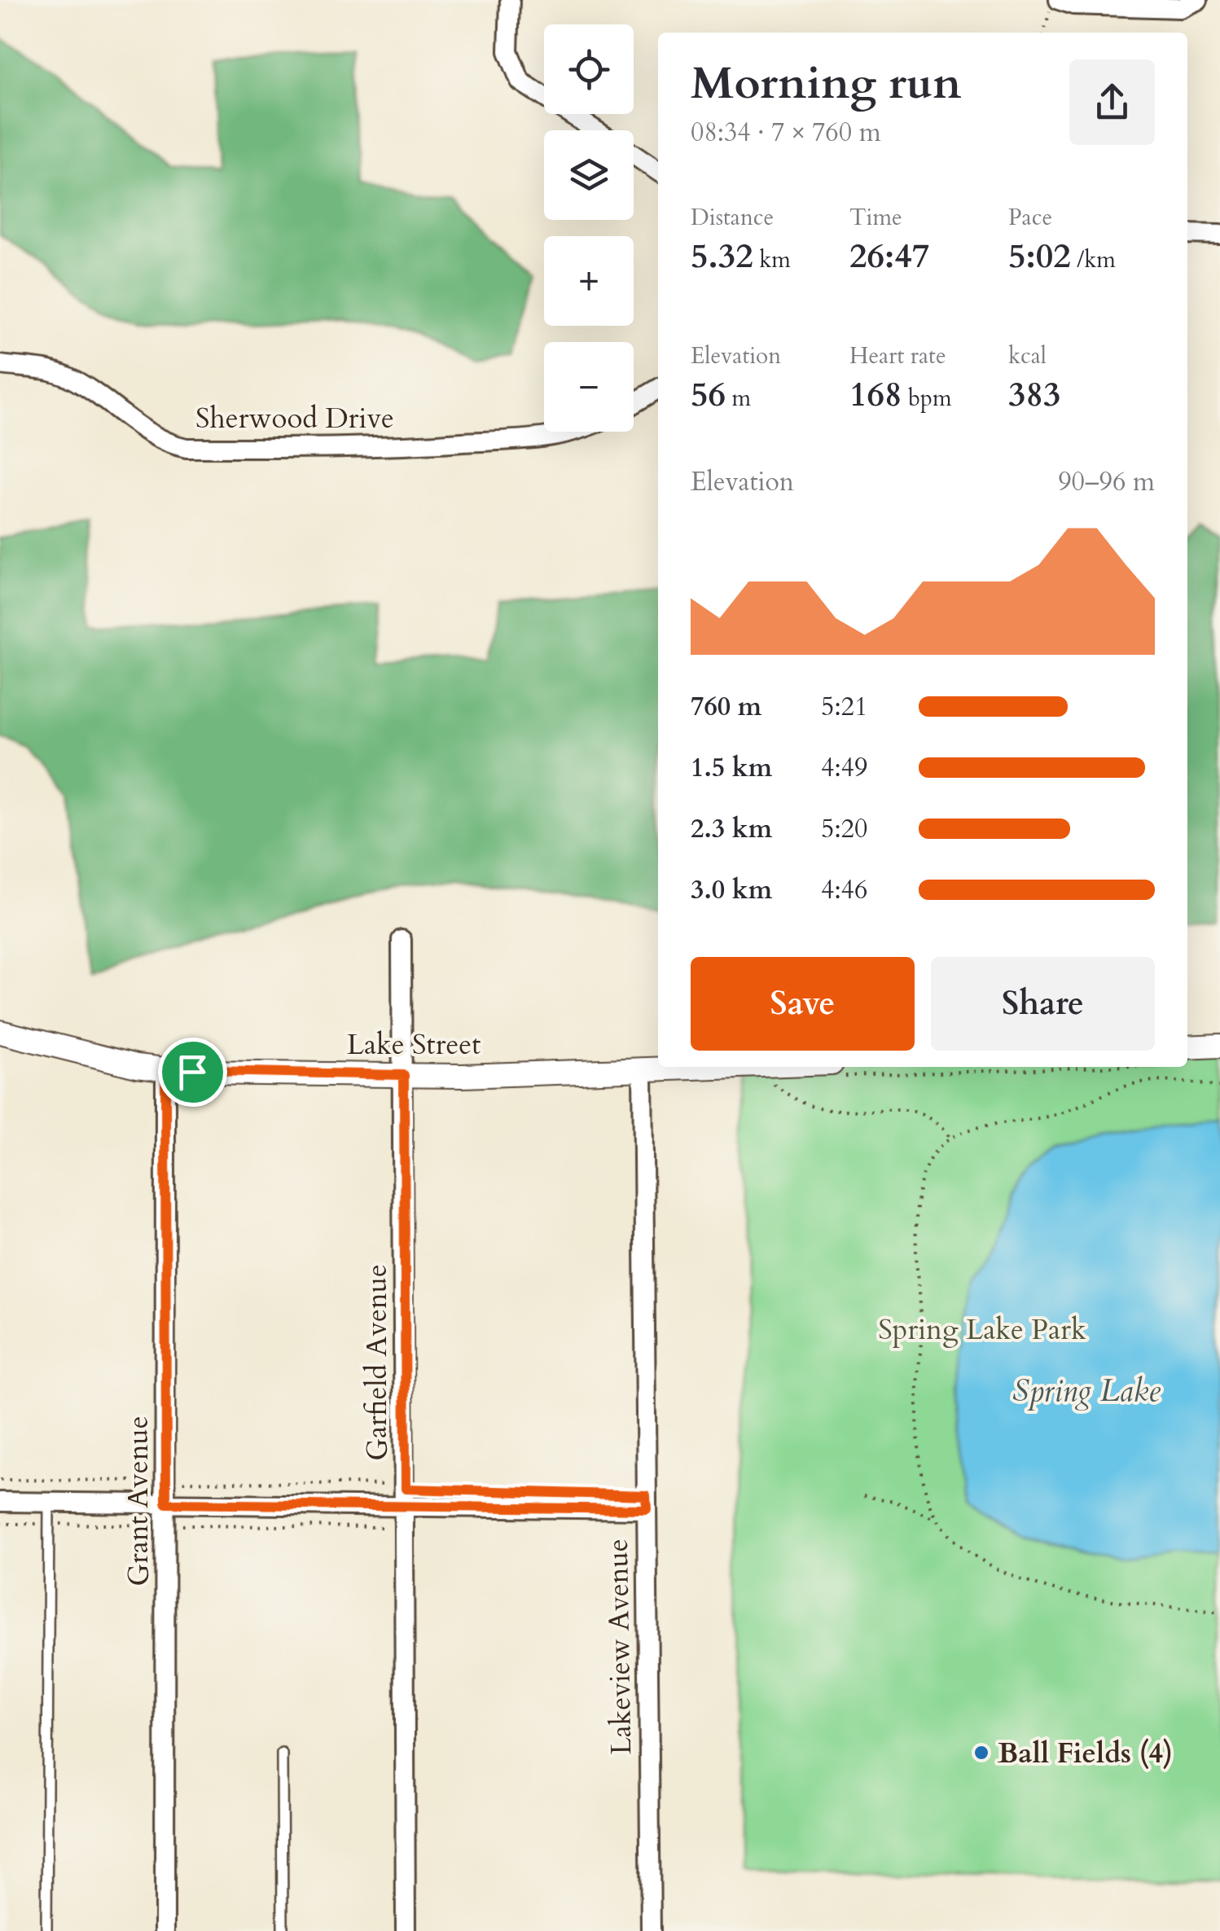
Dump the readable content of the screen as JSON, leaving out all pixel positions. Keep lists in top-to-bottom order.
{
  "streets": {
    "street": [
      "Sherwood Drive",
      "Lake Street",
      "Garfield Avenue",
      "Grant Avenue",
      "Lakeview Avenue"
    ]
  },
  "crossings": [
    ["Lake Street", "Garfield Avenue"],
    ["Lake Street", "Grant Avenue"],
    ["Lake Street", "Lakeview Avenue"]
  ],
  "water": ["Spring Lake"],
  "parks": ["Spring Lake Park"],
  "places": ["Ball Fields (4)"],
  "page": {
    "map_buttons": ["+", "−"],
    "heading": ["Morning run", "08:34 · 7 × 760 m"],
    "stats": [
      ["Distance", "5.32 km"],
      ["Time", "26:47"],
      ["Pace", "5:02 /km"],
      ["Elevation", "56 m"],
      ["Heart rate", "168 bpm"],
      ["kcal", "383"]
    ],
    "chart": ["Elevation", "90–96 m"],
    "list": [
      {
        "name": "760 m",
        "note": "5:21"
      },
      {
        "name": "1.5 km",
        "note": "4:49"
      },
      {
        "name": "2.3 km",
        "note": "5:20"
      },
      {
        "name": "3.0 km",
        "note": "4:46"
      }
    ],
    "buttons": ["Save", "Share"]
  }
}
